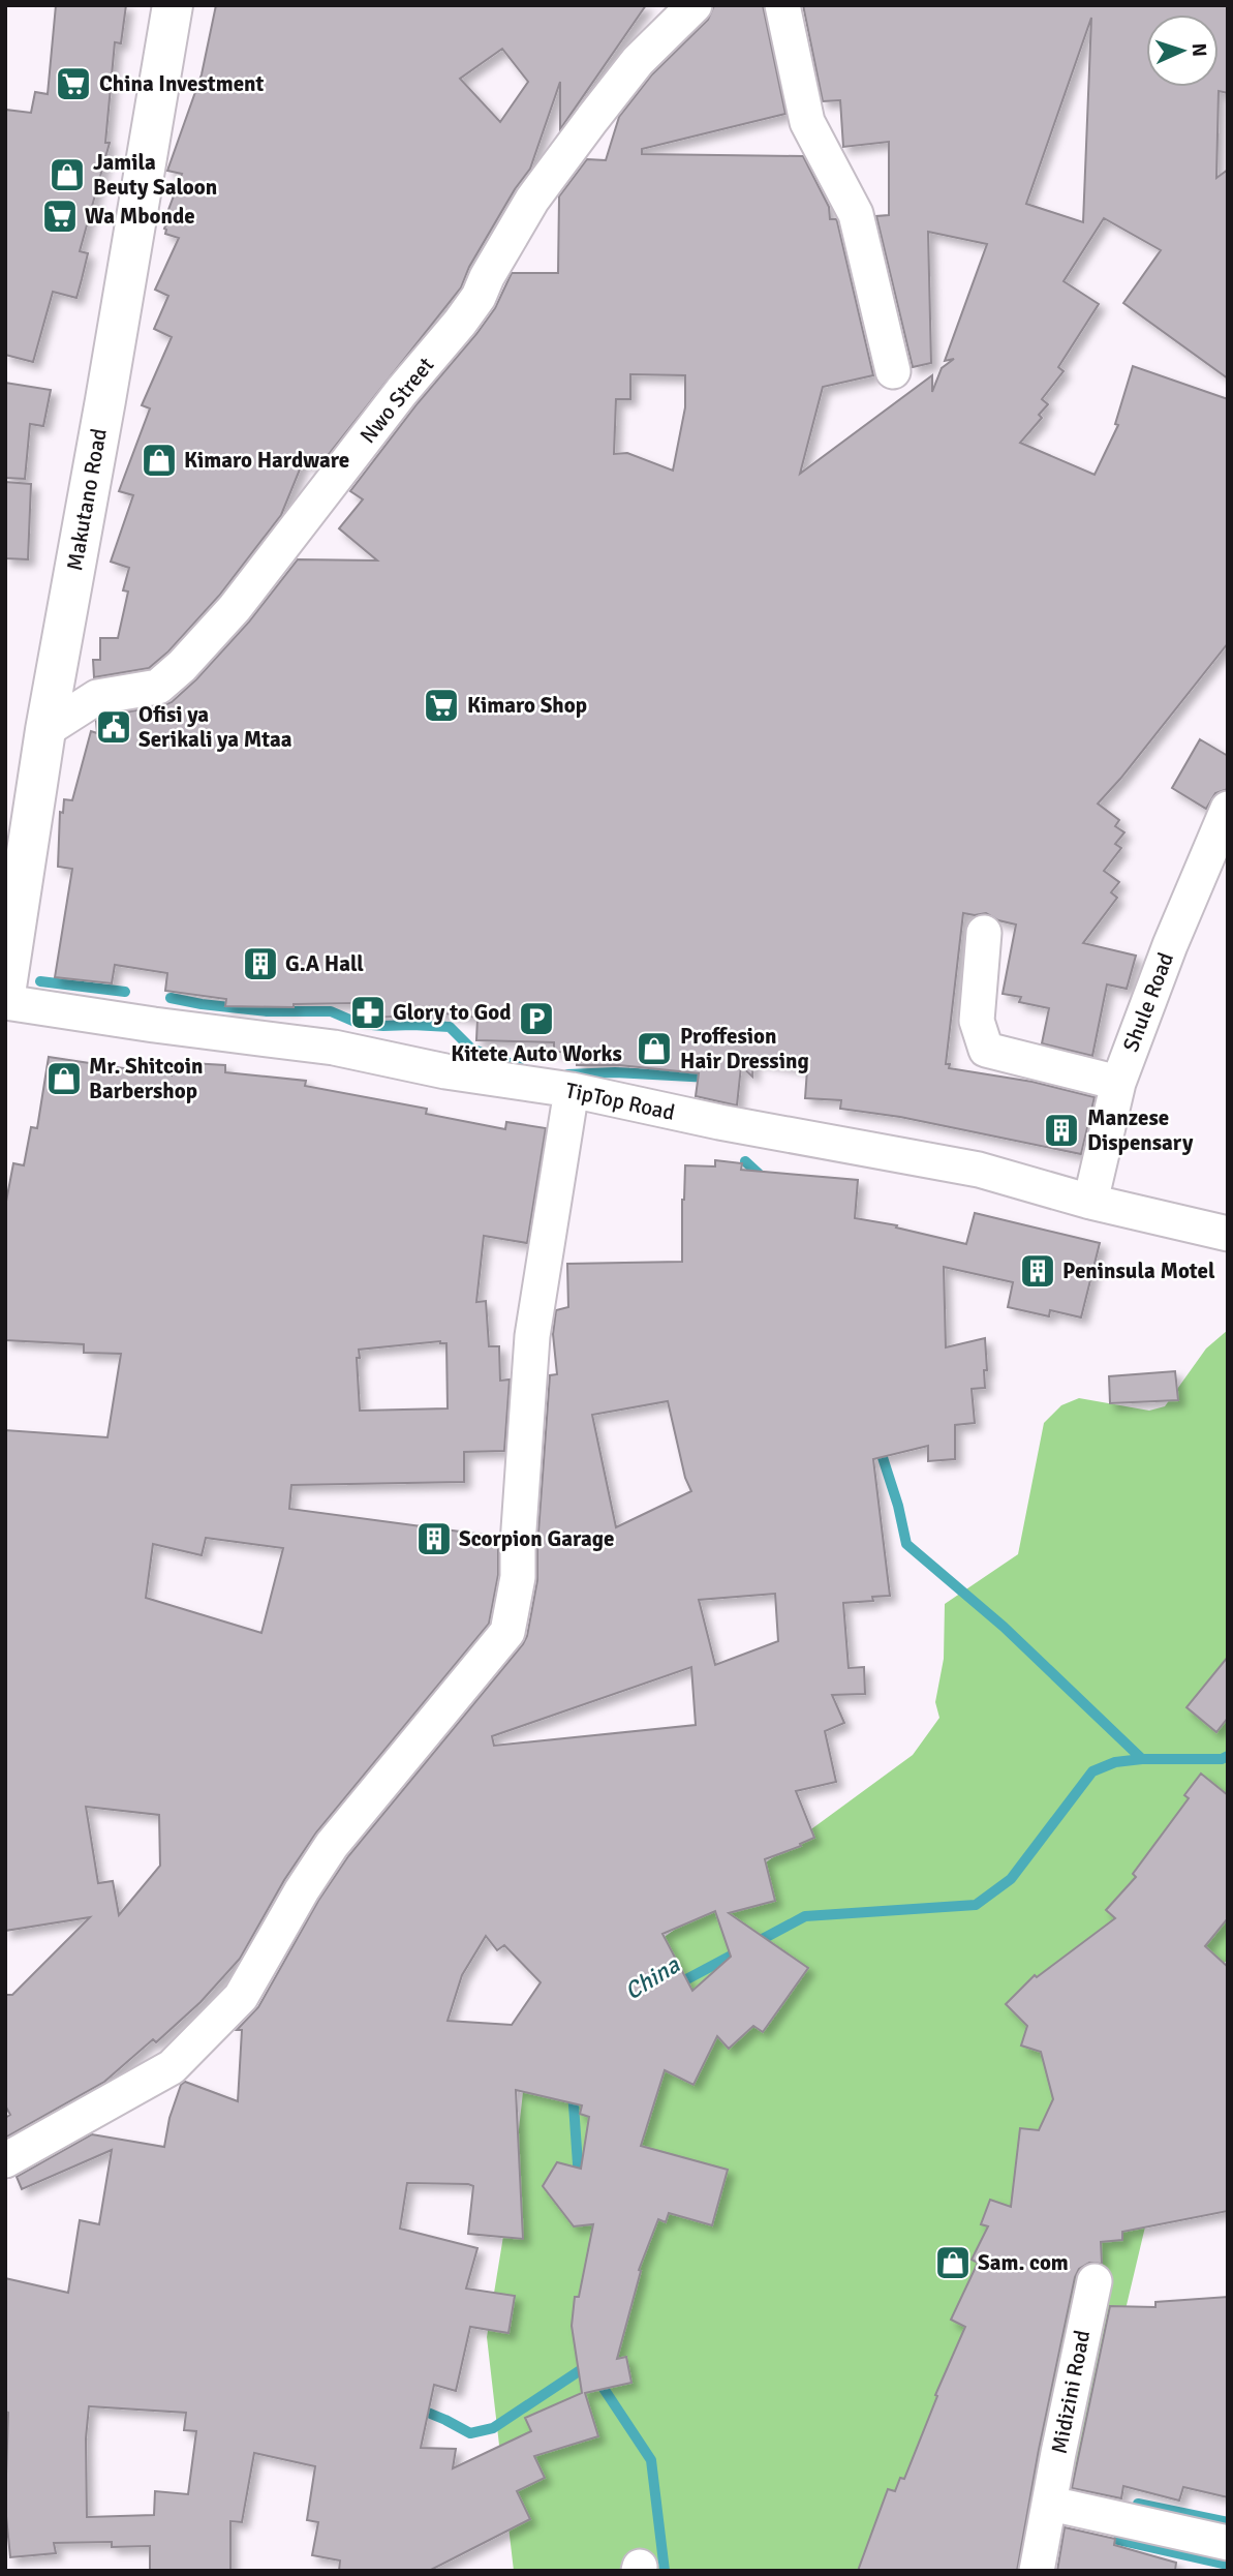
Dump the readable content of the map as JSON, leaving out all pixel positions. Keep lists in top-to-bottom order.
{
  "streets": {
    "street": [
      "Nwo Street",
      "Makutano Road",
      "Shule Road",
      "TipTop Road",
      "Midizini Road"
    ]
  },
  "crossings": [
    ["Nwo Street", "Makutano Road"],
    ["Shule Road", "TipTop Road"]
  ],
  "water": ["China"],
  "places": {
    "supermarket": ["China Investment", "Wa Mbonde", "Kimaro Shop"],
    "shop": [
      "Jamila Beuty Saloon",
      "Kimaro Hardware",
      "Proffesion Hair Dressing",
      "Mr. Shitcoin Barbershop",
      "Sam. com"
    ],
    "public building": ["Ofisi ya Serikali ya Mtaa"],
    "building": [
      "G.A Hall",
      "Manzese Dispensary",
      "Peninsula Motel",
      "Scorpion Garage"
    ],
    "pharmacy": ["Glory to God"],
    "parking": ["Kitete Auto Works"]
  },
  "north": "right"
}
